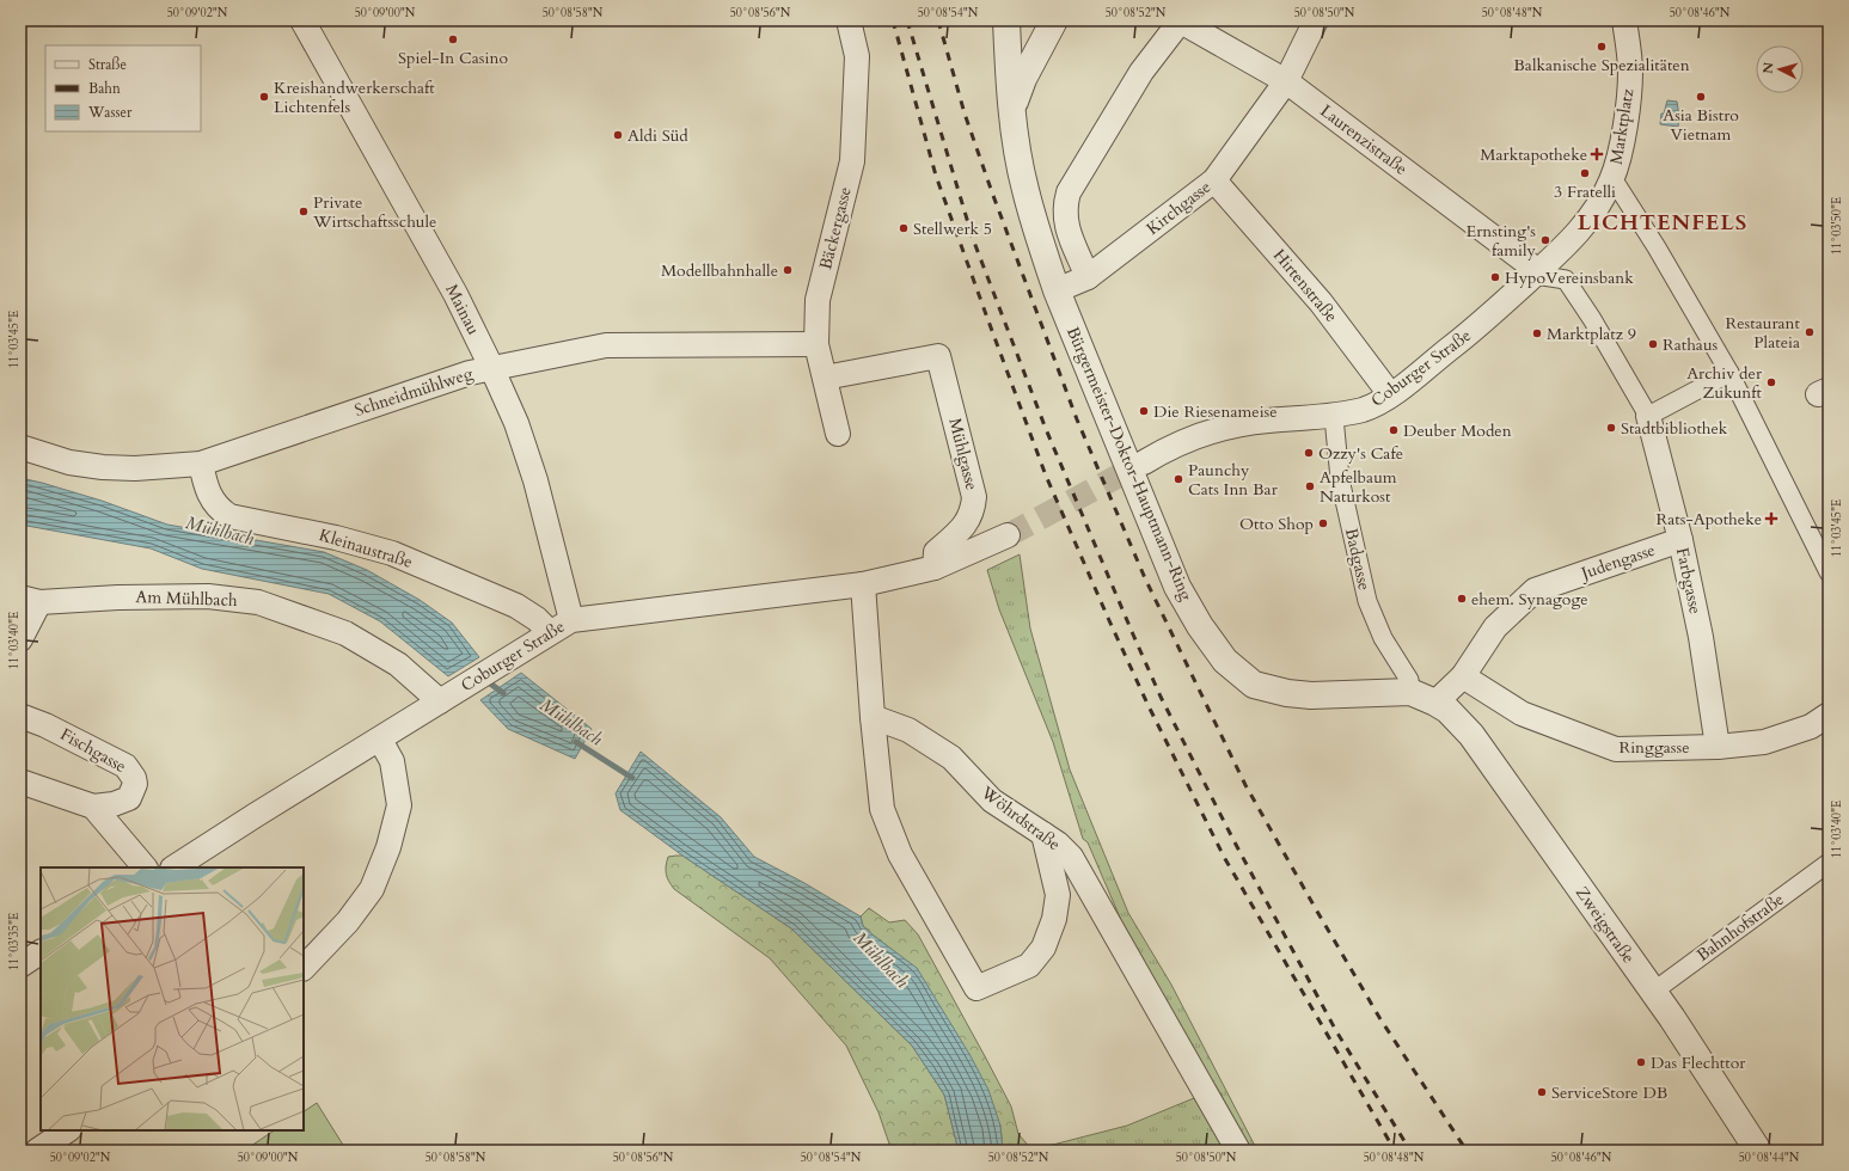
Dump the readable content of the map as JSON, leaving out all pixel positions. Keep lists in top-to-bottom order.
{
  "streets": {
    "street": [
      "Marktplatz",
      "Laurenzistraße",
      "Kirchgasse",
      "Bäckergasse",
      "Hirtenstraße",
      "Mainau",
      "Coburger Straße",
      "Schneidmühlweg",
      "Mühlgasse",
      "Bürgermeister-Doktor-Hauptmann-Ring",
      "Kleinaustraße",
      "Badgasse",
      "Judengasse",
      "Farbgasse",
      "Am Mühlbach",
      "Ringgasse",
      "Fischgasse",
      "Wöhrdstraße",
      "Zweigstraße",
      "Bahnhofstraße"
    ]
  },
  "crossings": [
    ["Marktplatz", "Coburger Straße"],
    ["Laurenzistraße", "Kirchgasse"],
    ["Laurenzistraße", "Coburger Straße"],
    ["Kirchgasse", "Hirtenstraße"],
    ["Kirchgasse", "Bürgermeister-Doktor-Hauptmann-Ring"],
    ["Bäckergasse", "Schneidmühlweg"],
    ["Bäckergasse", "Mühlgasse"],
    ["Hirtenstraße", "Coburger Straße"],
    ["Mainau", "Coburger Straße"],
    ["Mainau", "Schneidmühlweg"],
    ["Coburger Straße", "Mühlgasse"],
    ["Coburger Straße", "Kleinaustraße"],
    ["Coburger Straße", "Badgasse"],
    ["Coburger Straße", "Am Mühlbach"],
    ["Schneidmühlweg", "Kleinaustraße"],
    ["Bürgermeister-Doktor-Hauptmann-Ring", "Badgasse"],
    ["Bürgermeister-Doktor-Hauptmann-Ring", "Judengasse"],
    ["Bürgermeister-Doktor-Hauptmann-Ring", "Zweigstraße"],
    ["Judengasse", "Farbgasse"],
    ["Judengasse", "Ringgasse"],
    ["Farbgasse", "Ringgasse"],
    ["Zweigstraße", "Bahnhofstraße"]
  ],
  "districts": ["LICHTENFELS"],
  "water": ["Mühlbach"],
  "places": {
    "other": [
      "Spiel-In Casino",
      "Balkanische Spezialitäten",
      "Kreishandwerkerschaft Lichtenfels",
      "Asia Bistro Vietnam",
      "Aldi Süd",
      "3 Fratelli",
      "Private Wirtschaftsschule",
      "Stellwerk 5",
      "Ernsting's family",
      "Modellbahnhalle",
      "HypoVereinsbank",
      "Restaurant Plateia",
      "Marktplatz 9",
      "Rathaus",
      "Archiv der Zukunft",
      "Die Riesenameise",
      "Stadtbibliothek",
      "Deuber Moden",
      "Ozzy's Cafe",
      "Paunchy Cats Inn Bar",
      "Apfelbaum Naturkost",
      "Otto Shop",
      "ehem. Synagoge",
      "Das Flechttor",
      "ServiceStore DB"
    ],
    "health": ["Marktapotheke", "Rats-Apotheke"]
  },
  "legend": ["Straße", "Bahn", "Wasser"],
  "north": "left",
  "coordinates": [
    "50°09'02\"N",
    "50°09'00\"N",
    "50°08'58\"N",
    "50°08'56\"N",
    "50°08'54\"N",
    "50°08'52\"N",
    "50°08'50\"N",
    "50°08'48\"N",
    "50°08'46\"N",
    "11°03'50\"E",
    "11°03'45\"E",
    "11°03'40\"E",
    "11°03'35\"E",
    "50°08'44\"N"
  ]
}
